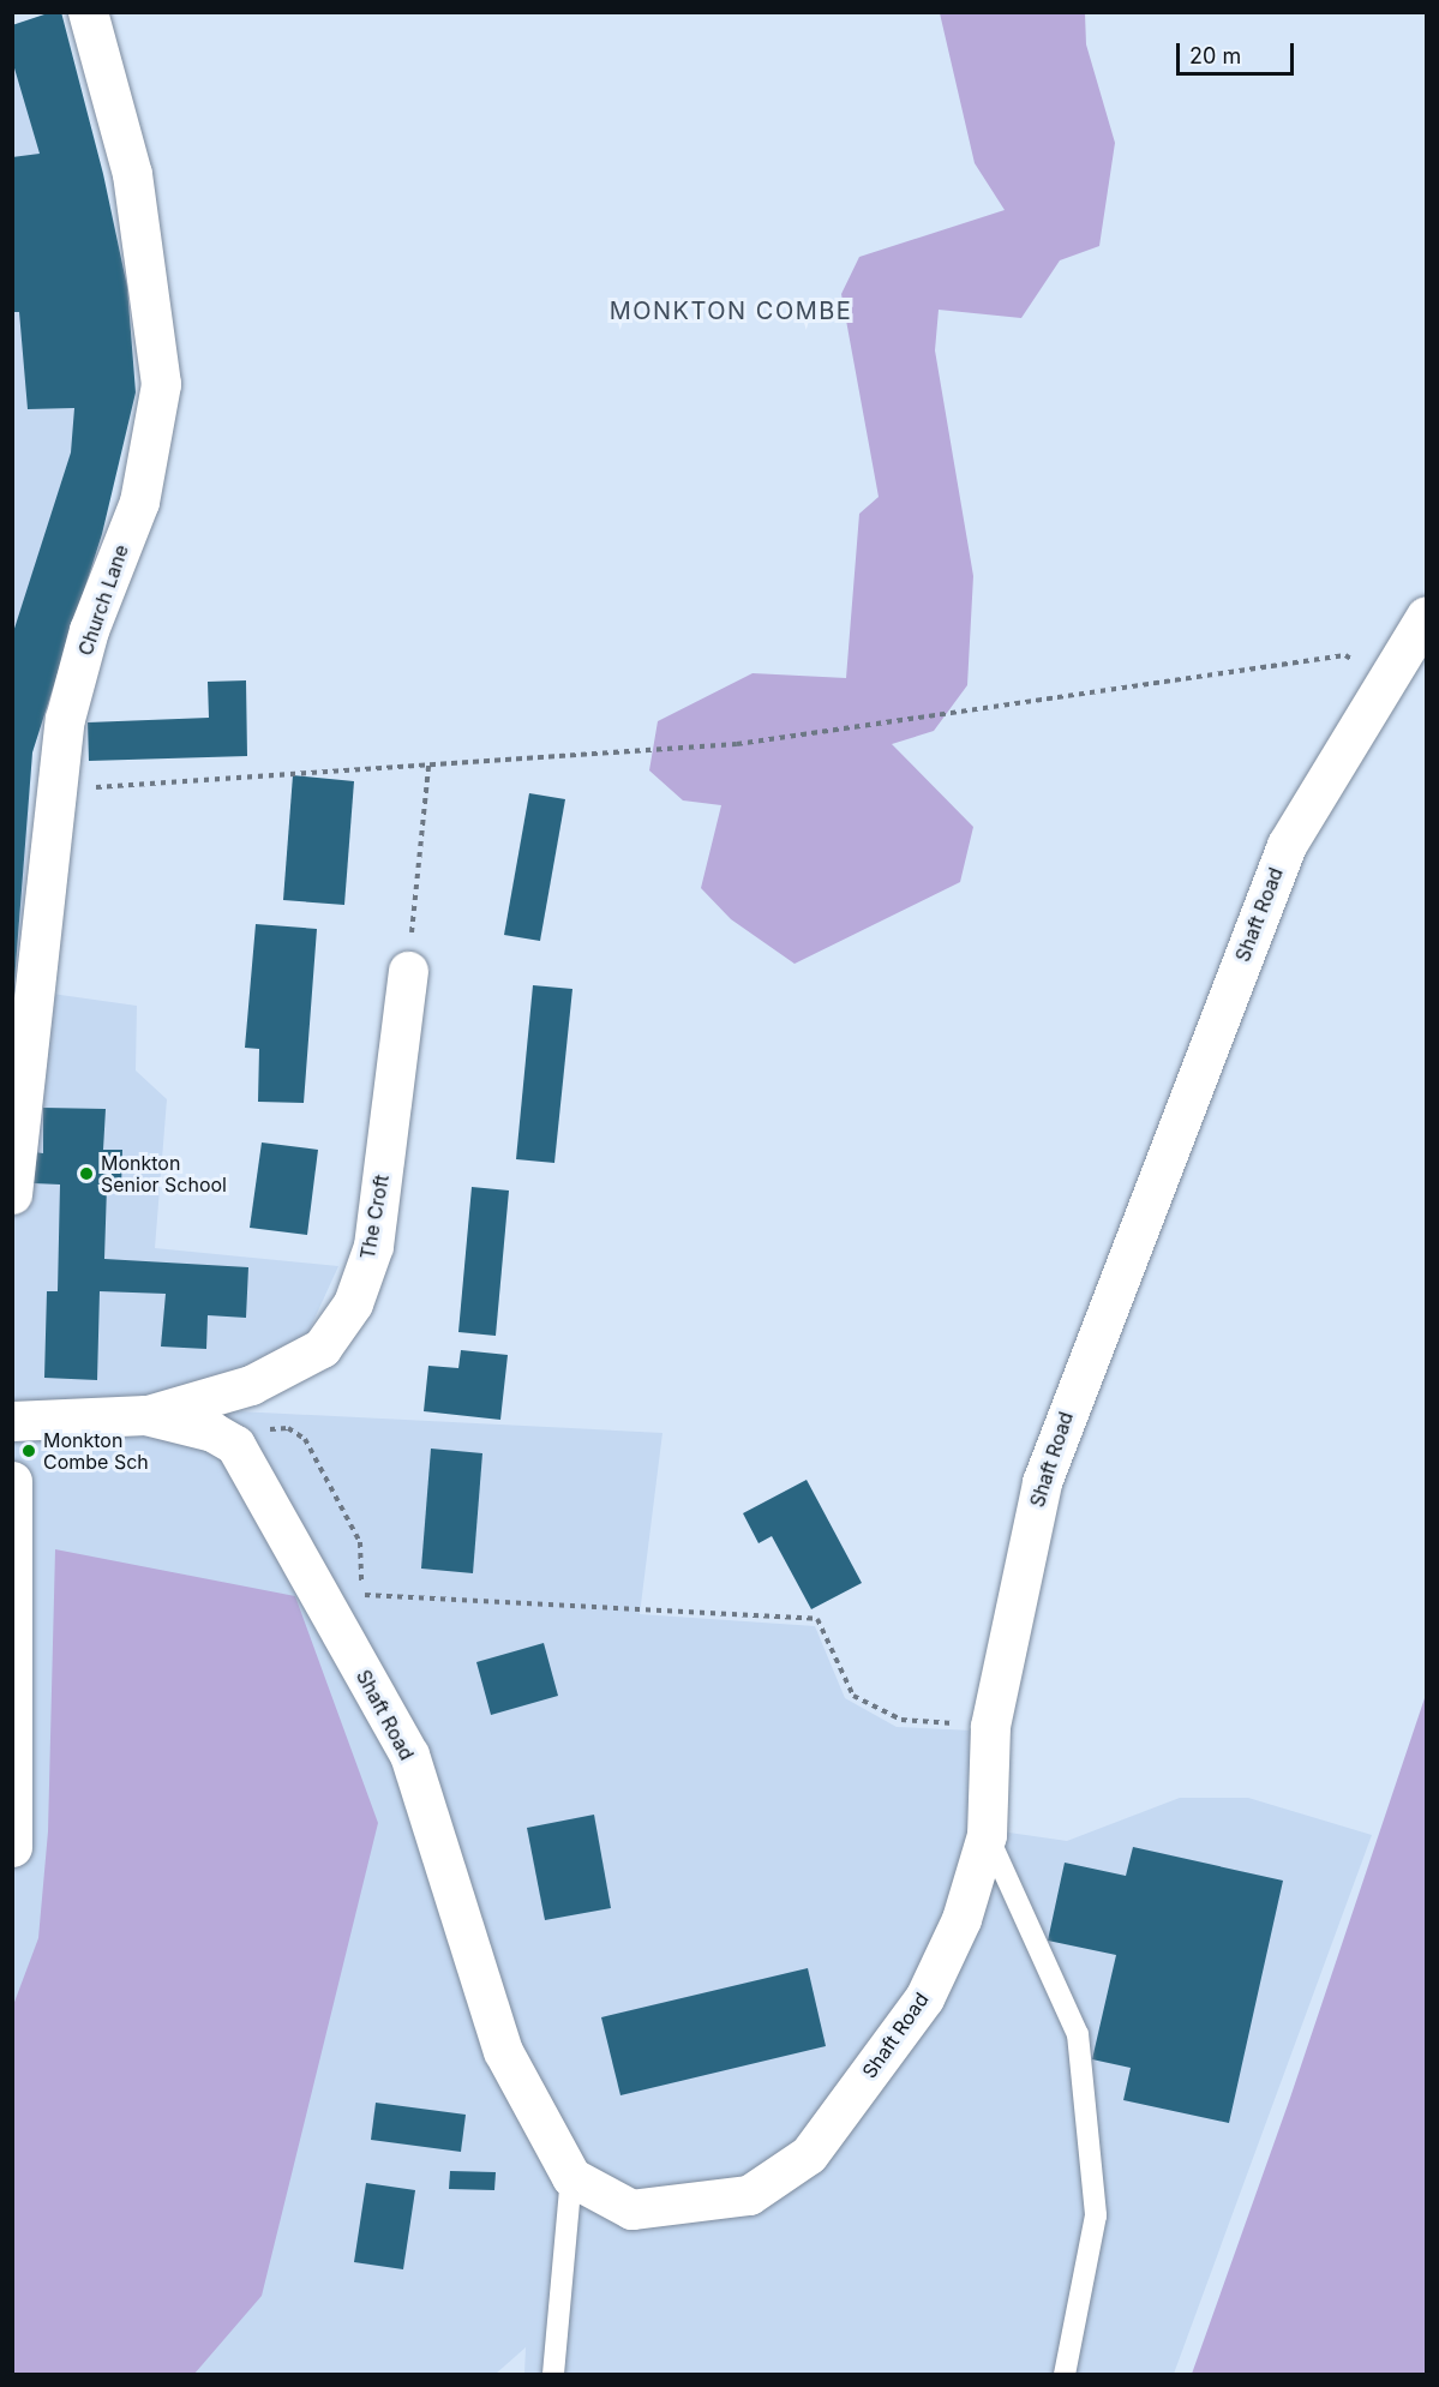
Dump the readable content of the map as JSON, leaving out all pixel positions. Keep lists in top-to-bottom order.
{
  "streets": {
    "street": ["Church Lane", "Shaft Road", "The Croft"]
  },
  "crossings": [
    ["Shaft Road", "The Croft"]
  ],
  "districts": ["MONKTON COMBE"],
  "places": ["Monkton Senior School", "Monkton Combe Sch"],
  "scale_bar": "20 m"
}
